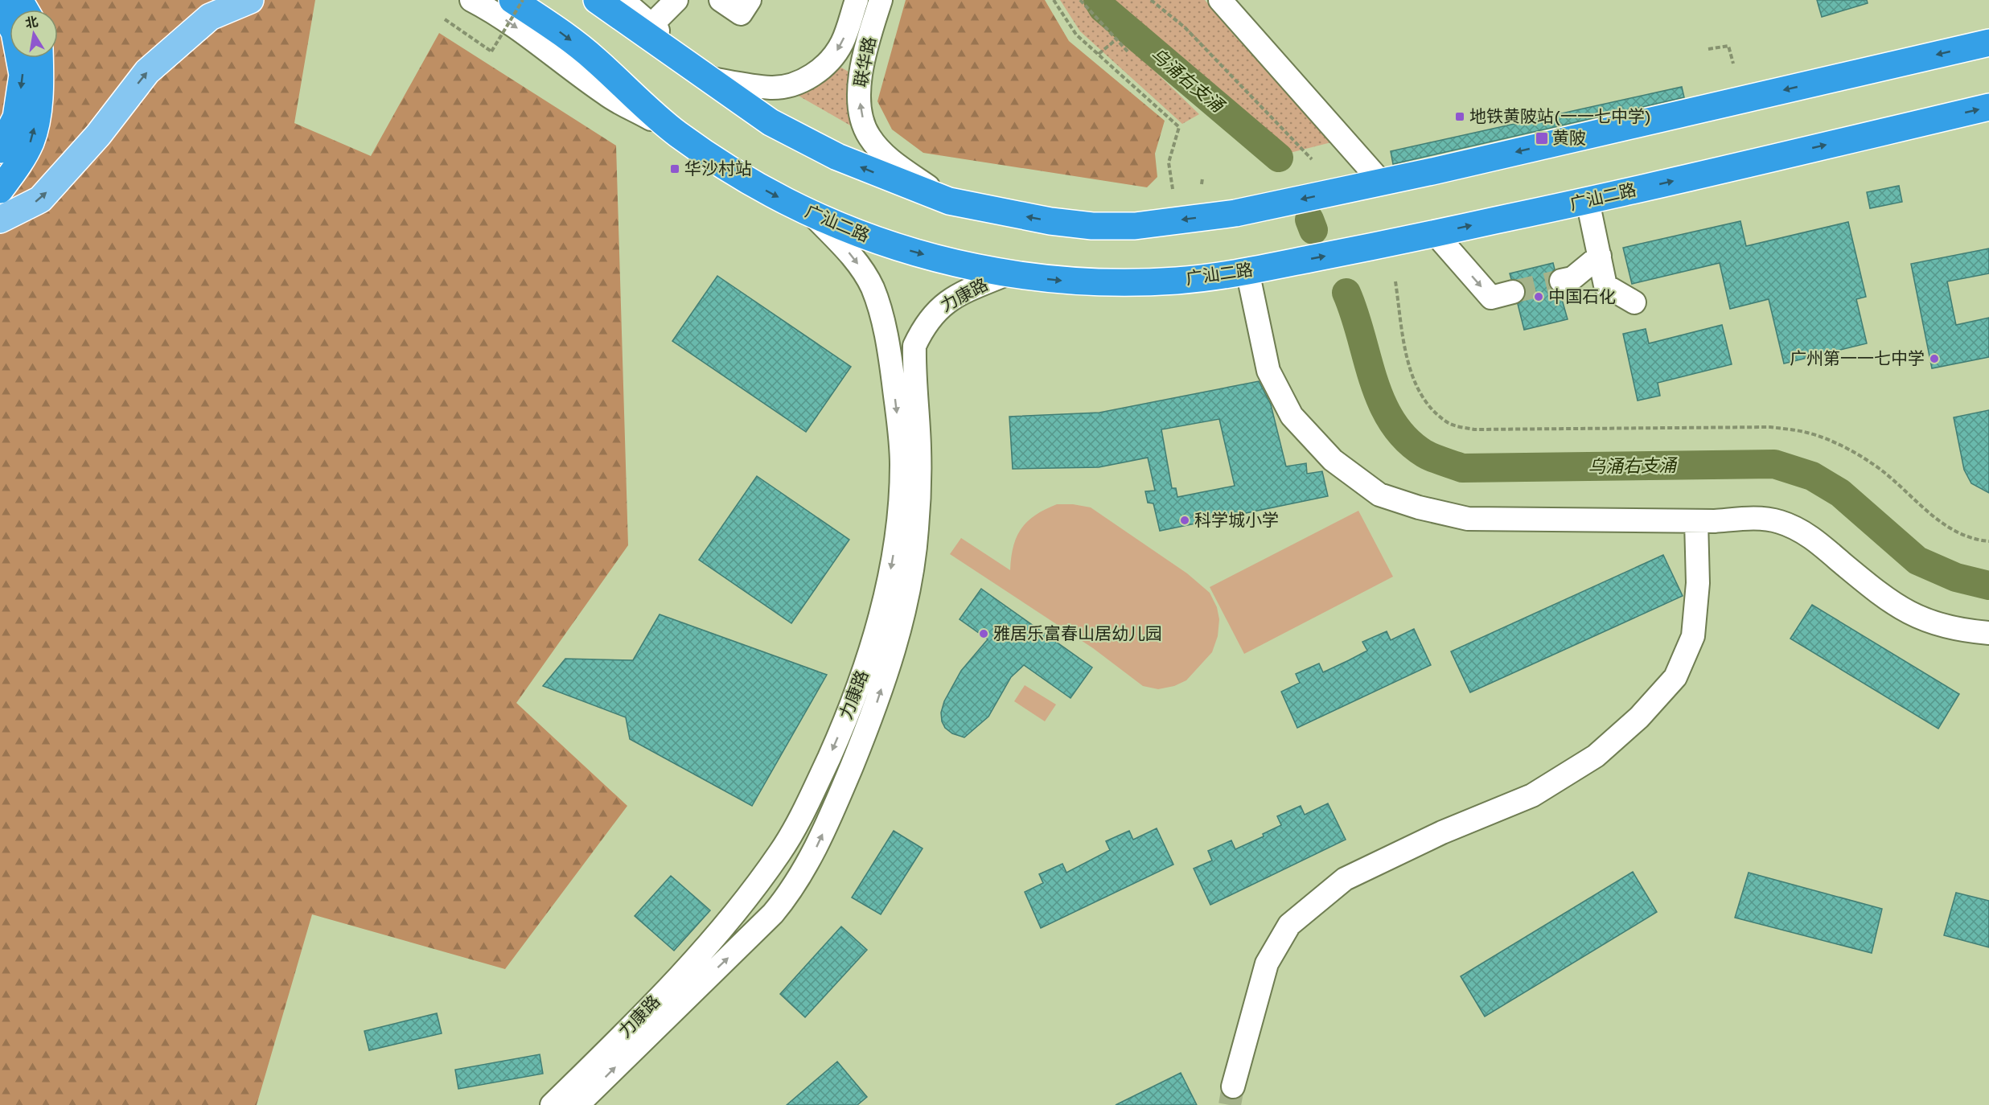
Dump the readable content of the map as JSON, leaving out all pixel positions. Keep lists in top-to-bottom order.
{
  "streets": {
    "highway": ["广汕二路"],
    "street": ["联华路", "力康路"]
  },
  "crossings": [
    ["广汕二路", "力康路"]
  ],
  "water": ["乌涌右支涌"],
  "places": {
    "transit": ["地铁黄陂站(一一七中学)", "黄陂", "华沙村站"],
    "other": [
      "中国石化",
      "广州第一一七中学",
      "科学城小学",
      "雅居乐富春山居幼儿园"
    ]
  },
  "north": "top"
}
